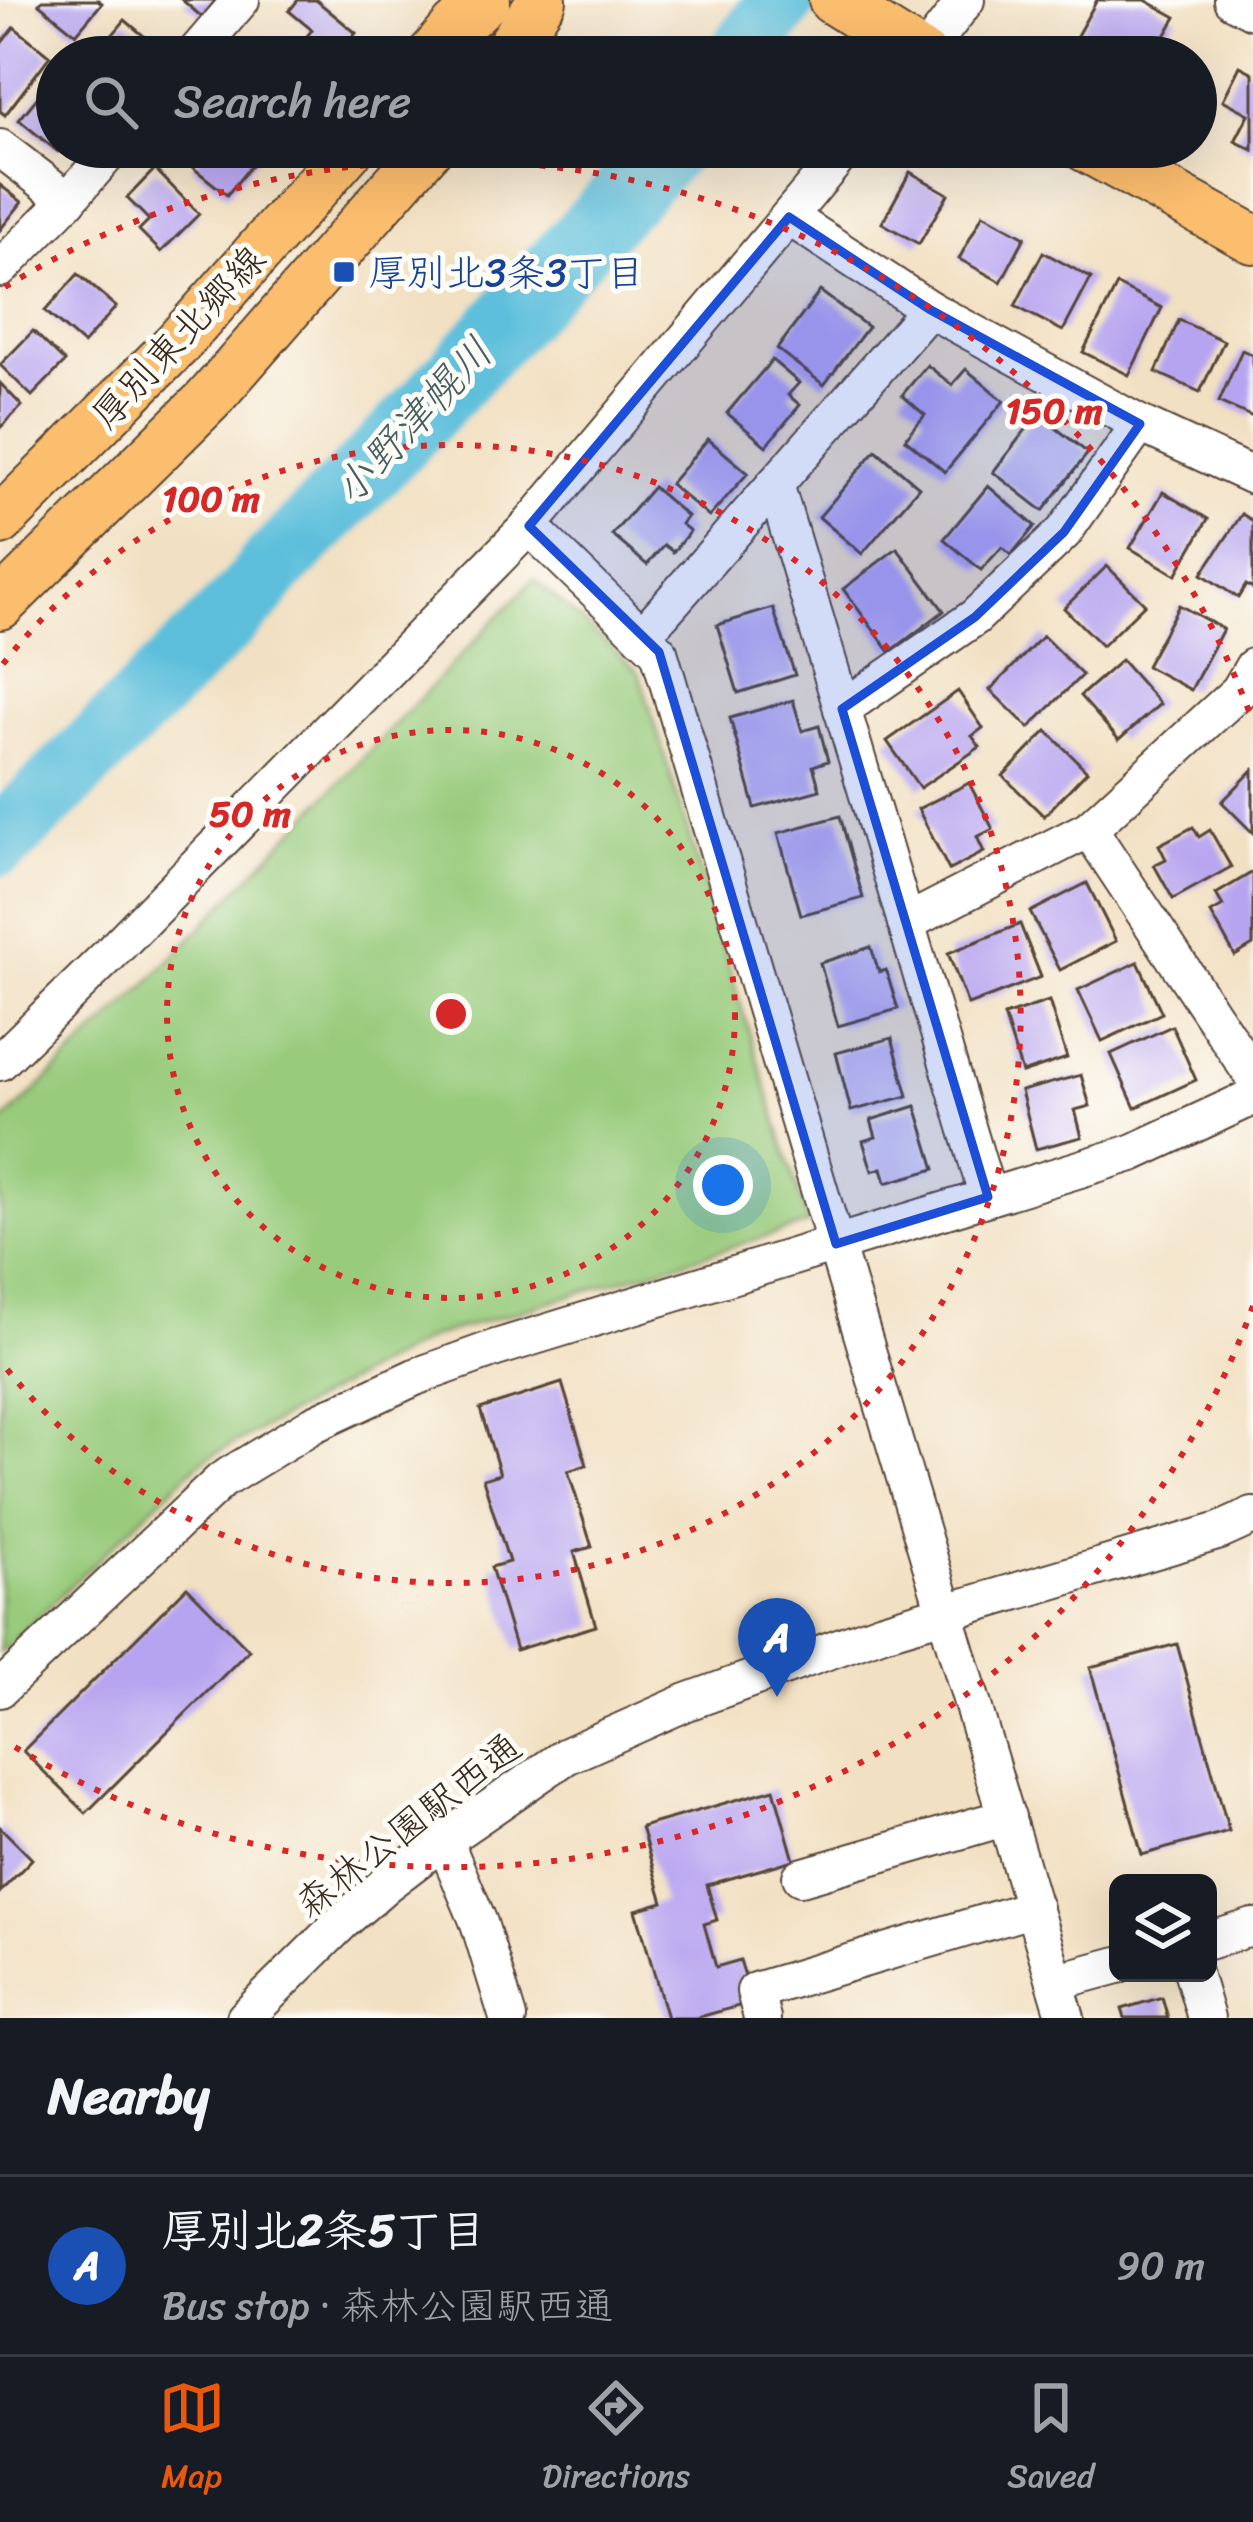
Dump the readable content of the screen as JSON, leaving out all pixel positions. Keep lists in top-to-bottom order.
{
  "streets": {
    "main road": ["厚別東北郷線"],
    "street": ["森林公園駅西通"]
  },
  "water": ["小野津幌川"],
  "places": {
    "transit": ["厚別北3条3丁目"]
  },
  "page": {
    "search": "Search here",
    "pins": "A",
    "heading": "Nearby",
    "list": [
      {
        "mark": "A",
        "name": "厚別北2条5丁目",
        "note": "Bus stop · 森林公園駅西通",
        "value": "90 m"
      }
    ],
    "nav": ["Map", "Directions", "Saved"]
  },
  "rings": ["150 m", "100 m", "50 m"]
}
